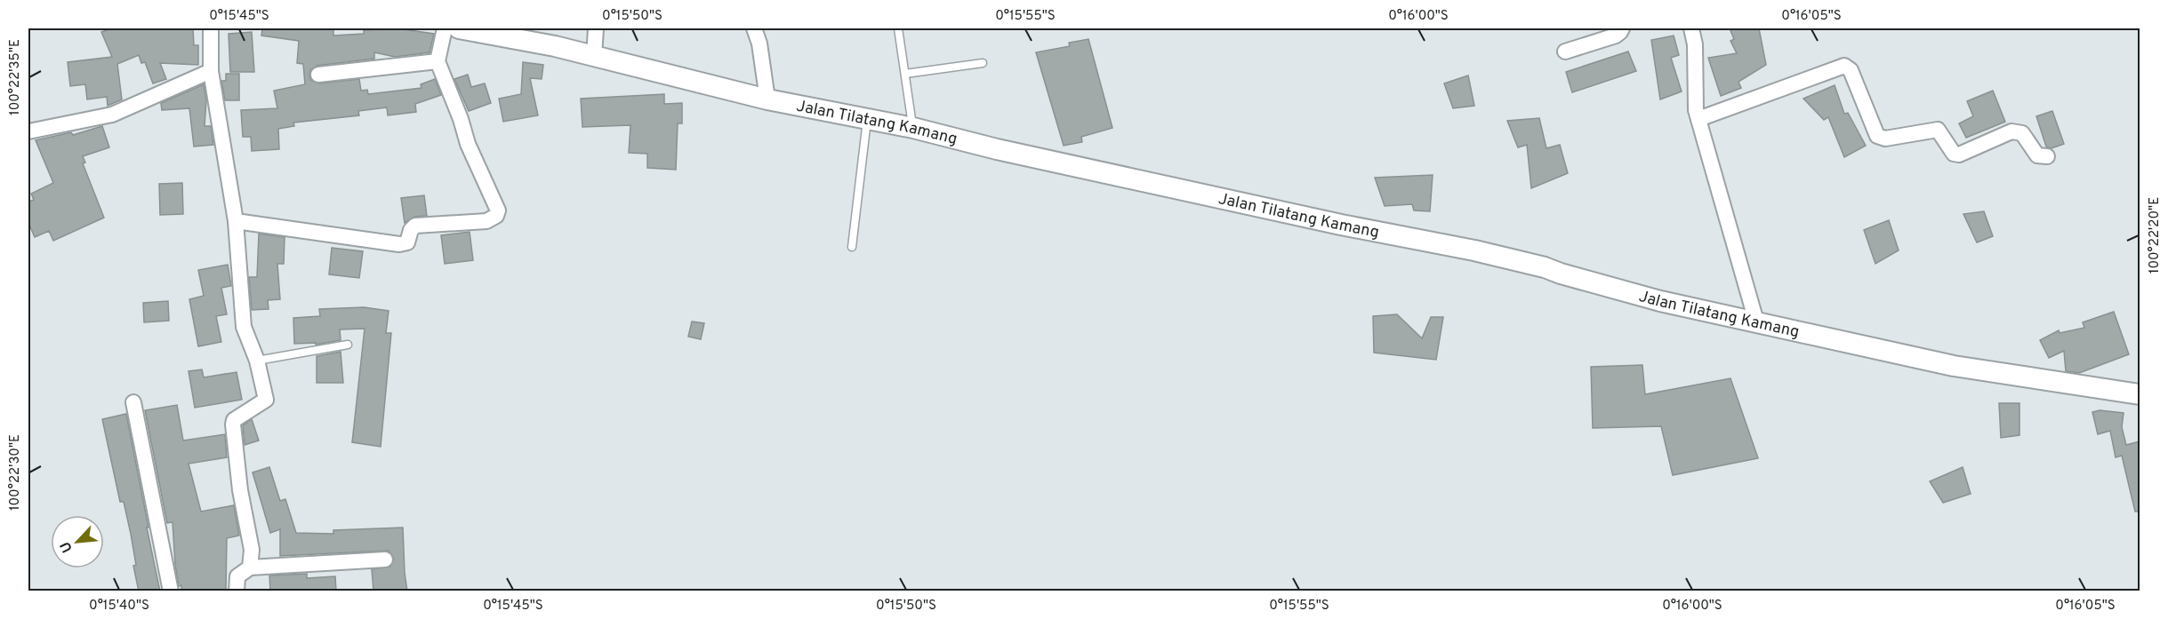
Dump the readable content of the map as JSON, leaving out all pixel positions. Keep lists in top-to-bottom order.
{
  "streets": {
    "street": ["Jalan Tilatang Kamang"]
  },
  "north": "bottom left",
  "coordinates": [
    "0°15'45\"S",
    "0°15'50\"S",
    "0°15'55\"S",
    "0°16'00\"S",
    "0°16'05\"S",
    "100°22'35\"E",
    "100°22'20\"E",
    "100°22'30\"E",
    "0°15'40\"S"
  ]
}
